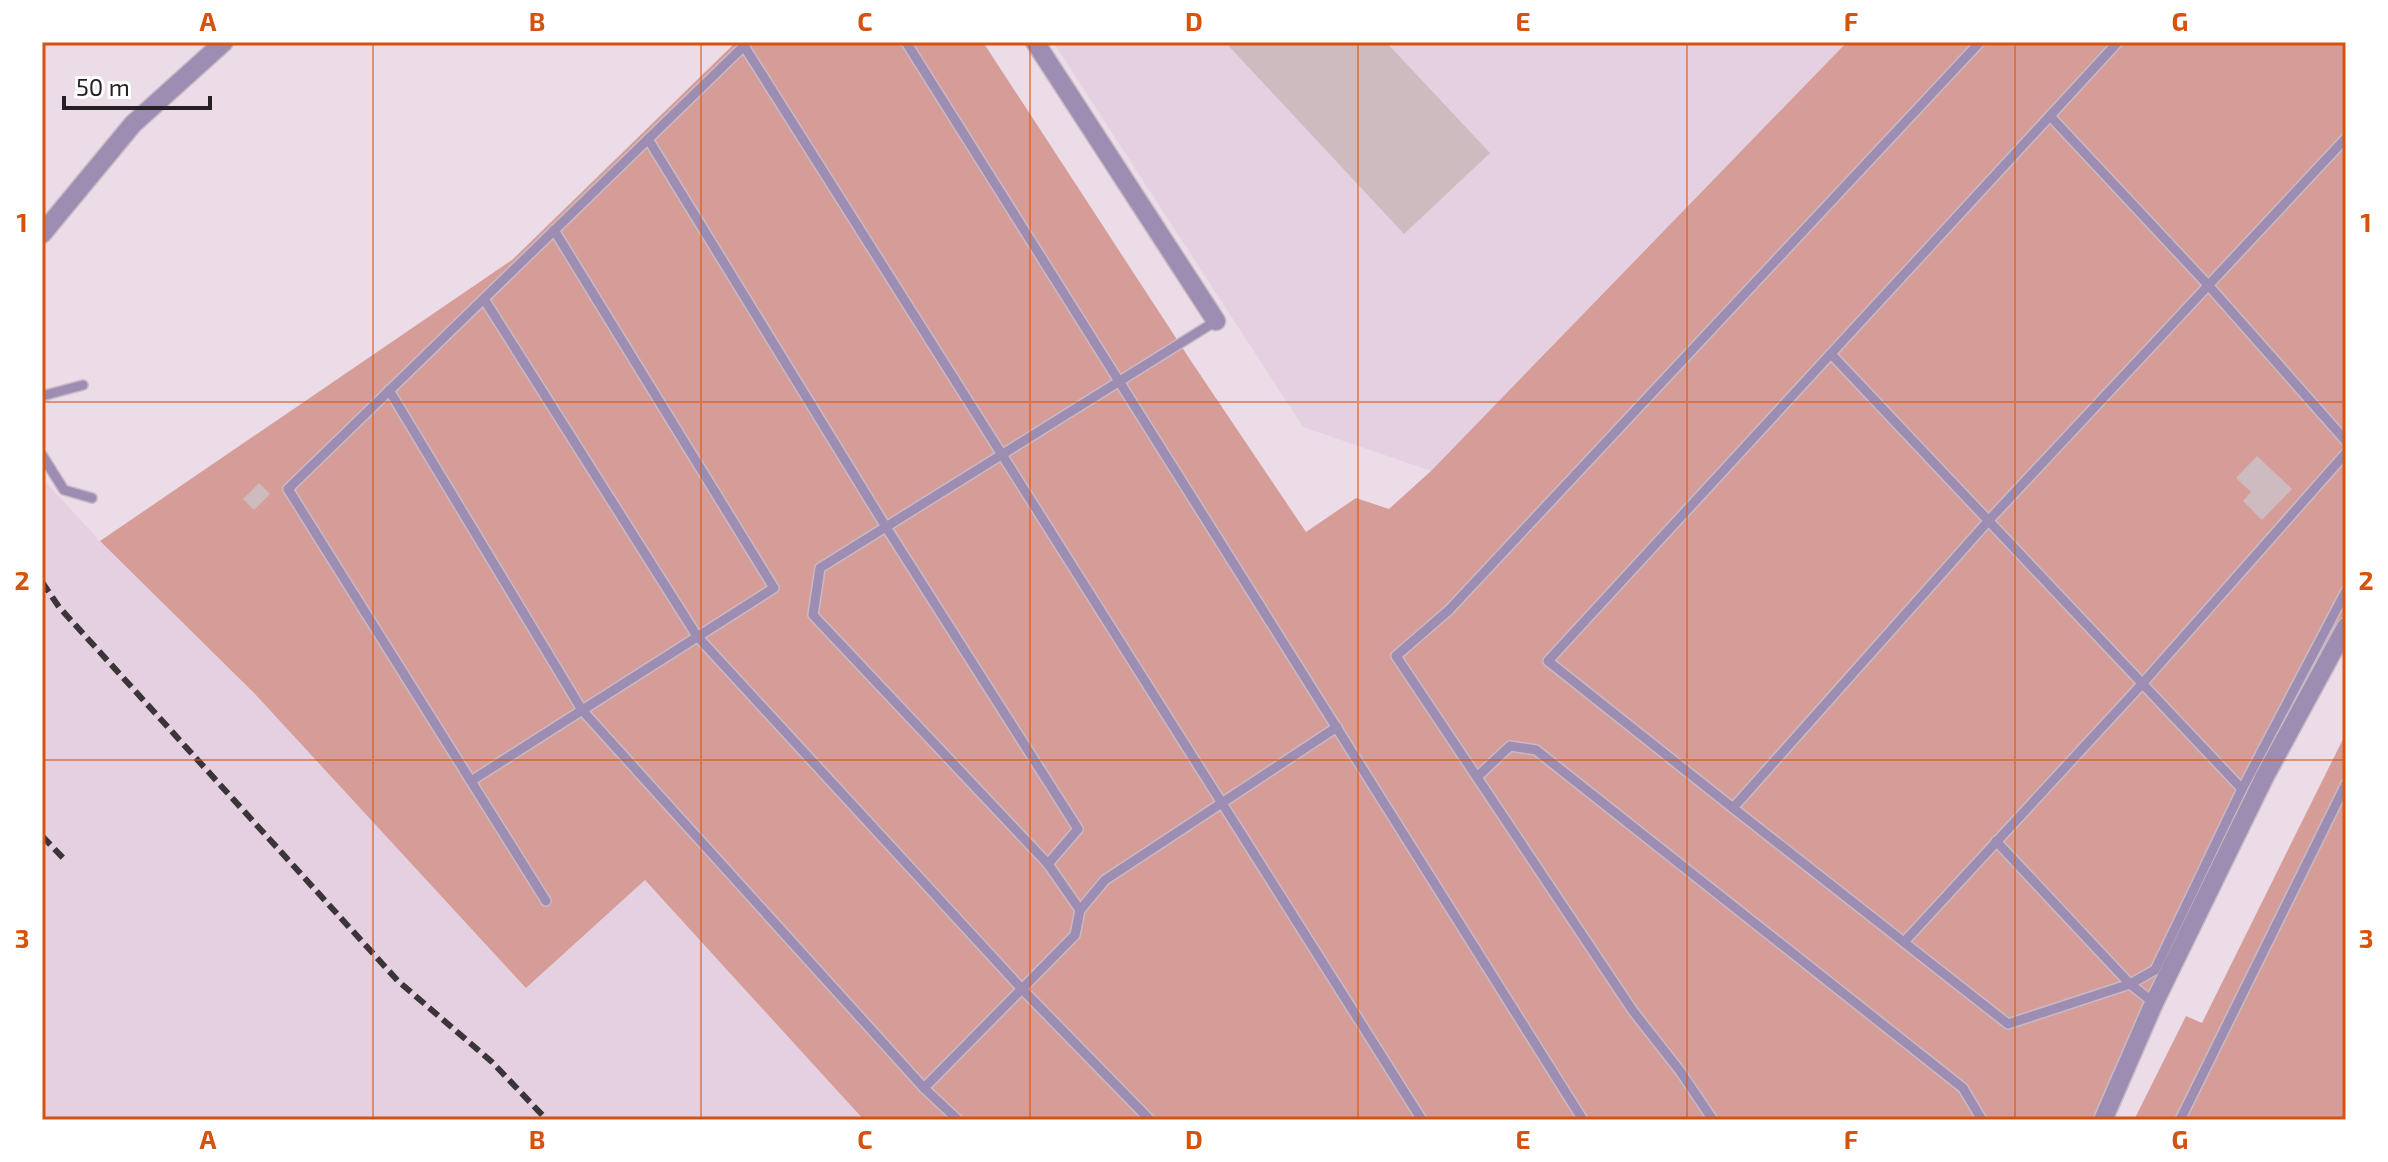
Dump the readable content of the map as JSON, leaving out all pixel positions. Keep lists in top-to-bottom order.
{
  "scale_bar": "50 m",
  "grid": {
    "columns": [
      "A",
      "B",
      "C",
      "D",
      "E",
      "F",
      "G"
    ],
    "rows": ["1", "2", "3"]
  }
}
